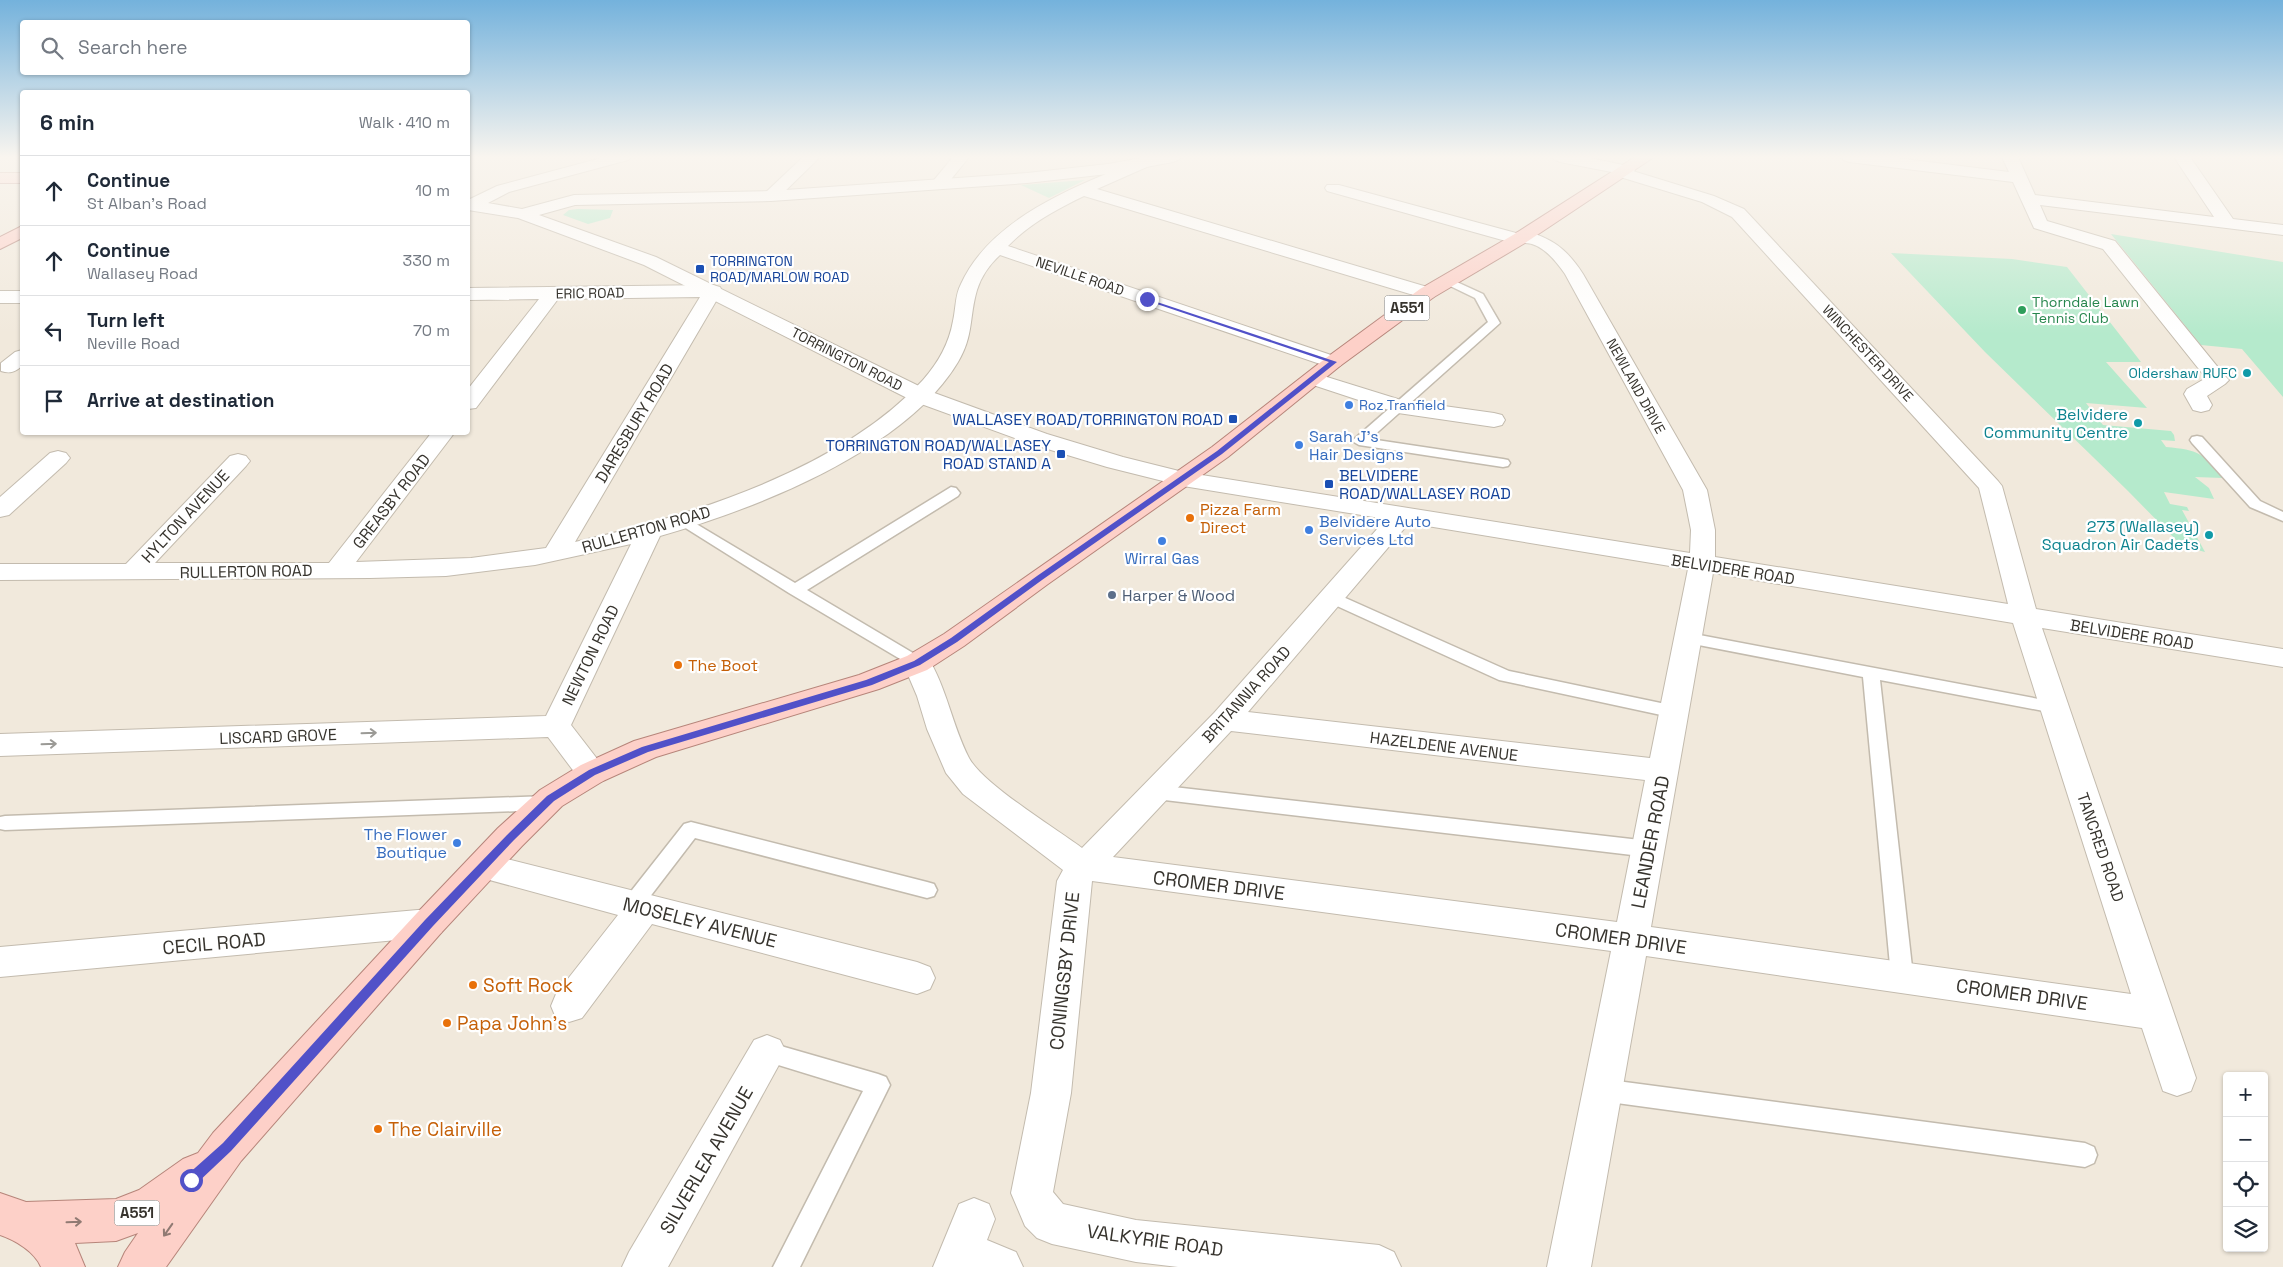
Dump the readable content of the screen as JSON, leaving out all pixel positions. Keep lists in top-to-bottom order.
{
  "streets": {
    "main road": ["A551"],
    "street": [
      "NEVILLE ROAD",
      "ERIC ROAD",
      "WINCHESTER DRIVE",
      "TORRINGTON ROAD",
      "NEWLAND DRIVE",
      "DARESBURY ROAD",
      "GREASBY ROAD",
      "HYLTON AVENUE",
      "RULLERTON ROAD",
      "BELVIDERE ROAD",
      "NEWTON ROAD",
      "BRITANNIA ROAD",
      "LISCARD GROVE",
      "HAZELDENE AVENUE",
      "LEANDER ROAD",
      "TANCRED ROAD",
      "CROMER DRIVE",
      "MOSELEY AVENUE",
      "CECIL ROAD",
      "CONINGSBY DRIVE",
      "SILVERLEA AVENUE",
      "VALKYRIE ROAD"
    ]
  },
  "crossings": [
    ["NEVILLE ROAD", "A551"],
    ["NEVILLE ROAD", "RULLERTON ROAD"],
    ["ERIC ROAD", "TORRINGTON ROAD"],
    ["ERIC ROAD", "DARESBURY ROAD"],
    ["A551", "TORRINGTON ROAD"],
    ["A551", "NEWLAND DRIVE"],
    ["A551", "BELVIDERE ROAD"],
    ["A551", "NEWTON ROAD"],
    ["A551", "MOSELEY AVENUE"],
    ["A551", "CECIL ROAD"],
    ["WINCHESTER DRIVE", "BELVIDERE ROAD"],
    ["WINCHESTER DRIVE", "TANCRED ROAD"],
    ["TORRINGTON ROAD", "DARESBURY ROAD"],
    ["TORRINGTON ROAD", "RULLERTON ROAD"],
    ["TORRINGTON ROAD", "BELVIDERE ROAD"],
    ["NEWLAND DRIVE", "BELVIDERE ROAD"],
    ["NEWLAND DRIVE", "LEANDER ROAD"],
    ["DARESBURY ROAD", "RULLERTON ROAD"],
    ["GREASBY ROAD", "RULLERTON ROAD"],
    ["HYLTON AVENUE", "RULLERTON ROAD"],
    ["RULLERTON ROAD", "NEWTON ROAD"],
    ["BELVIDERE ROAD", "BRITANNIA ROAD"],
    ["BELVIDERE ROAD", "LEANDER ROAD"],
    ["BELVIDERE ROAD", "TANCRED ROAD"],
    ["NEWTON ROAD", "LISCARD GROVE"],
    ["BRITANNIA ROAD", "HAZELDENE AVENUE"],
    ["BRITANNIA ROAD", "CROMER DRIVE"],
    ["BRITANNIA ROAD", "CONINGSBY DRIVE"],
    ["HAZELDENE AVENUE", "LEANDER ROAD"],
    ["LEANDER ROAD", "CROMER DRIVE"],
    ["TANCRED ROAD", "CROMER DRIVE"],
    ["CROMER DRIVE", "CONINGSBY DRIVE"],
    ["CONINGSBY DRIVE", "VALKYRIE ROAD"]
  ],
  "one_way": ["LISCARD GROVE"],
  "places": {
    "transit": [
      "TORRINGTON ROAD/MARLOW ROAD",
      "WALLASEY ROAD/TORRINGTON ROAD",
      "TORRINGTON ROAD/WALLASEY ROAD STAND A",
      "BELVIDERE ROAD/WALLASEY ROAD"
    ],
    "other": [
      "Thorndale Lawn Tennis Club",
      "Oldershaw RUFC",
      "Roz Tranfield",
      "Belvidere Community Centre",
      "Sarah J's Hair Designs",
      "Pizza Farm Direct",
      "Belvidere Auto Services Ltd",
      "273 (Wallasey) Squadron Air Cadets",
      "Wirral Gas",
      "Harper & Wood",
      "The Boot",
      "The Flower Boutique",
      "Soft Rock",
      "Papa John's",
      "The Clairville"
    ]
  },
  "page": {
    "search": "Search here",
    "heading": ["6 min", "Walk · 410 m"],
    "list": [
      ["Continue", "St Alban's Road", "10 m"],
      ["Continue", "Wallasey Road", "330 m"],
      ["Turn left", "Neville Road", "70 m"],
      "Arrive at destination"
    ],
    "map_buttons": ["+", "−"]
  }
}
